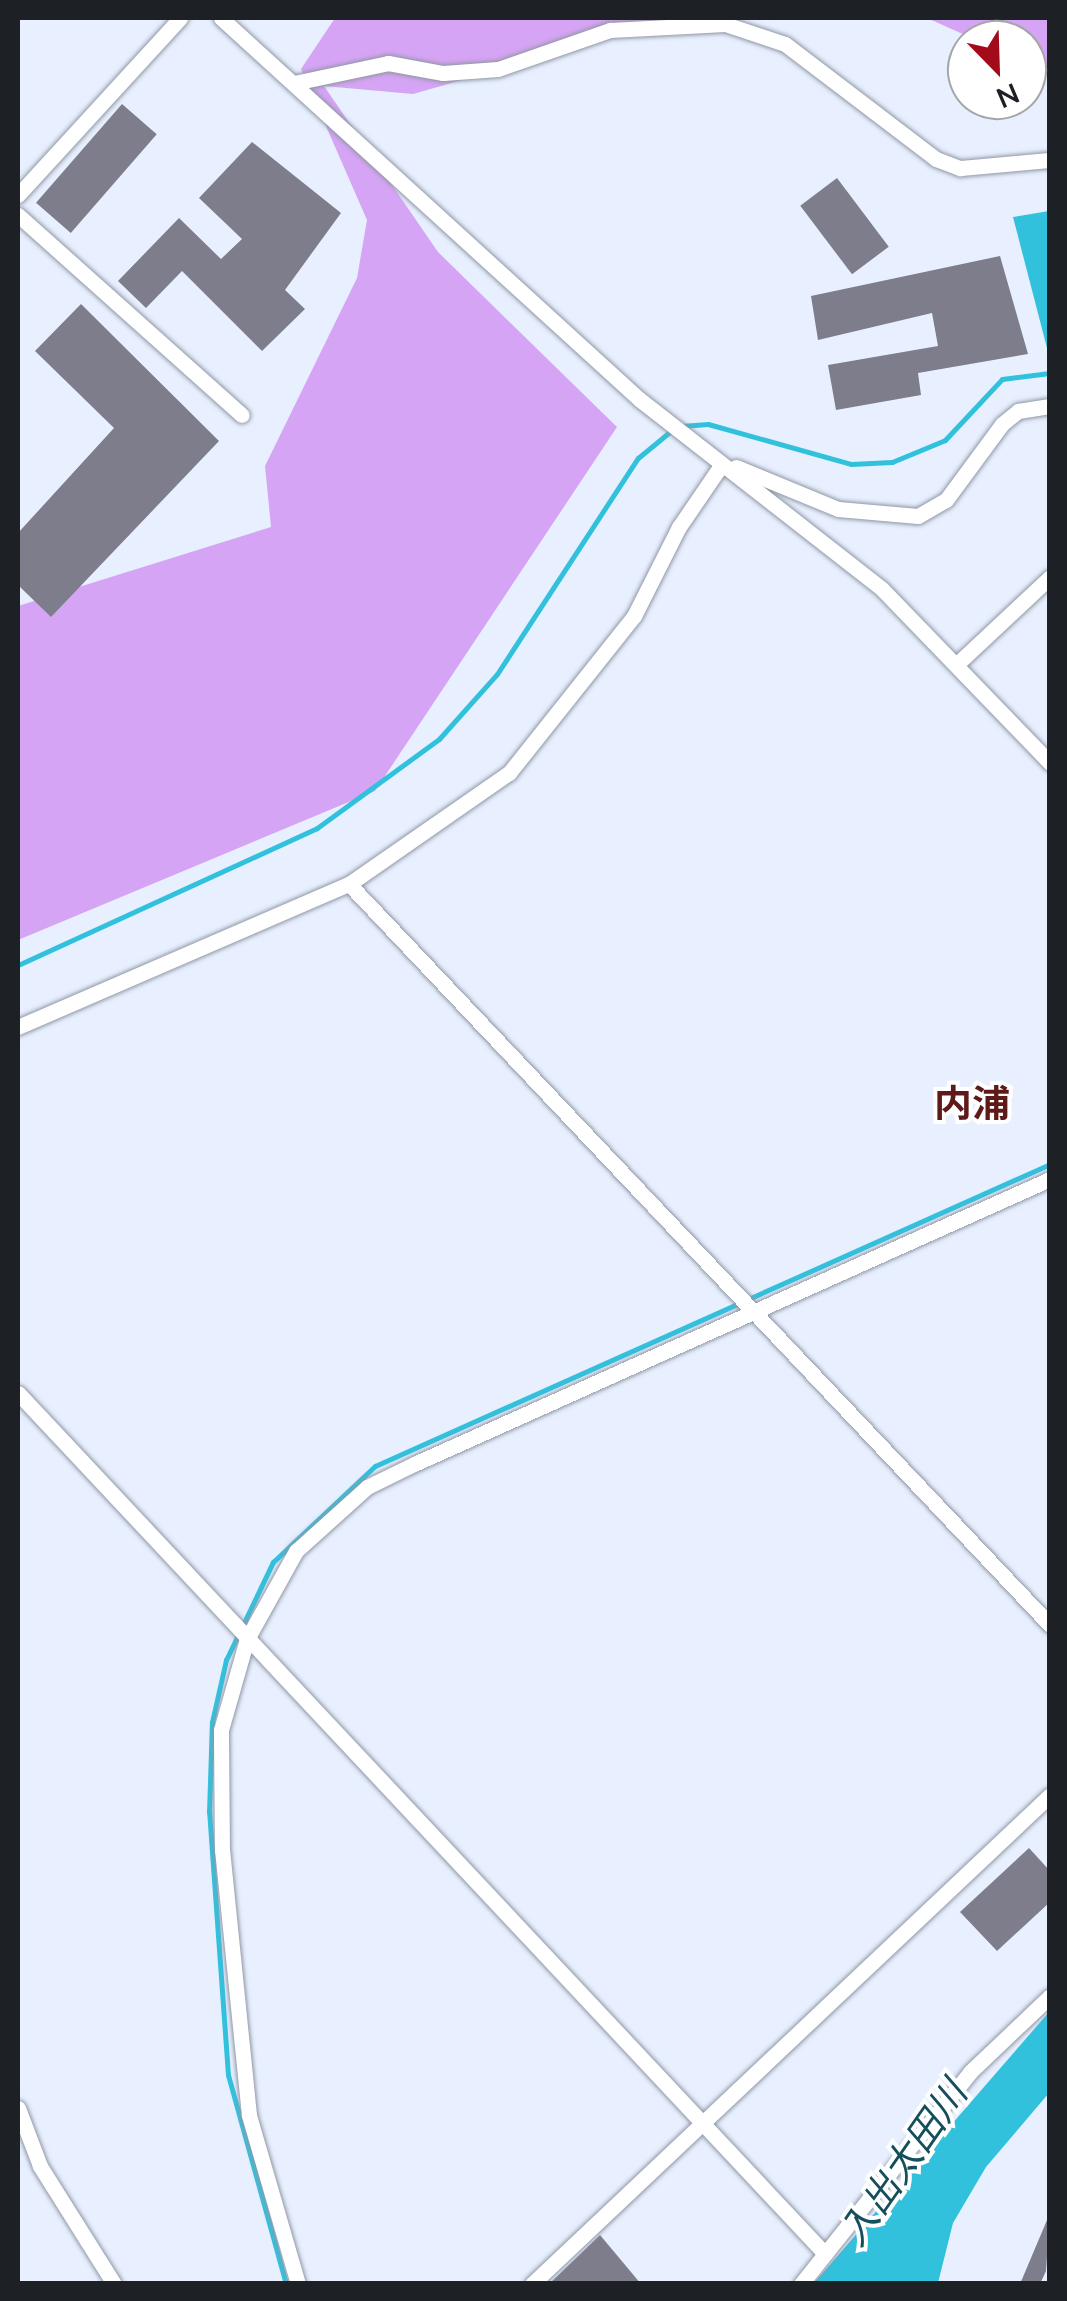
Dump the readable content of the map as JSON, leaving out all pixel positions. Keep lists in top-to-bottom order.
{
  "districts": ["内浦"],
  "water": ["入出太田川"],
  "north": "bottom right"
}
